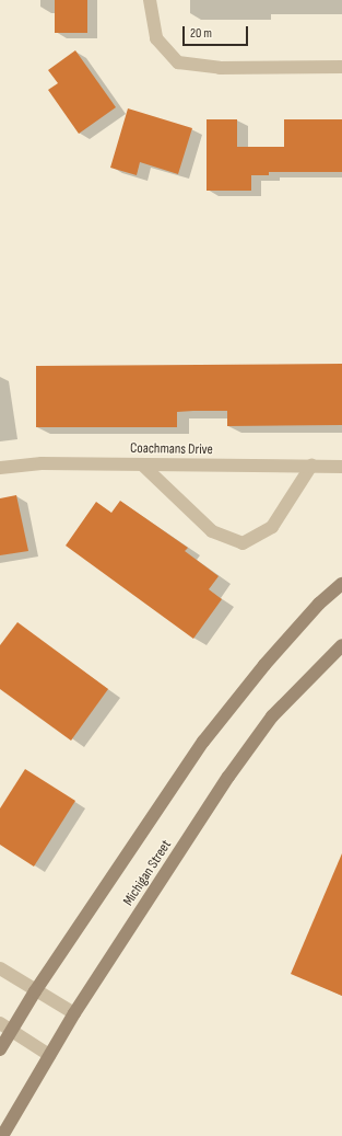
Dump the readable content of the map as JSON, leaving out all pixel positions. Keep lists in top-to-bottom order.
{
  "streets": {
    "street": ["Coachmans Drive", "Michigan Street"]
  },
  "scale_bar": "20 m"
}
